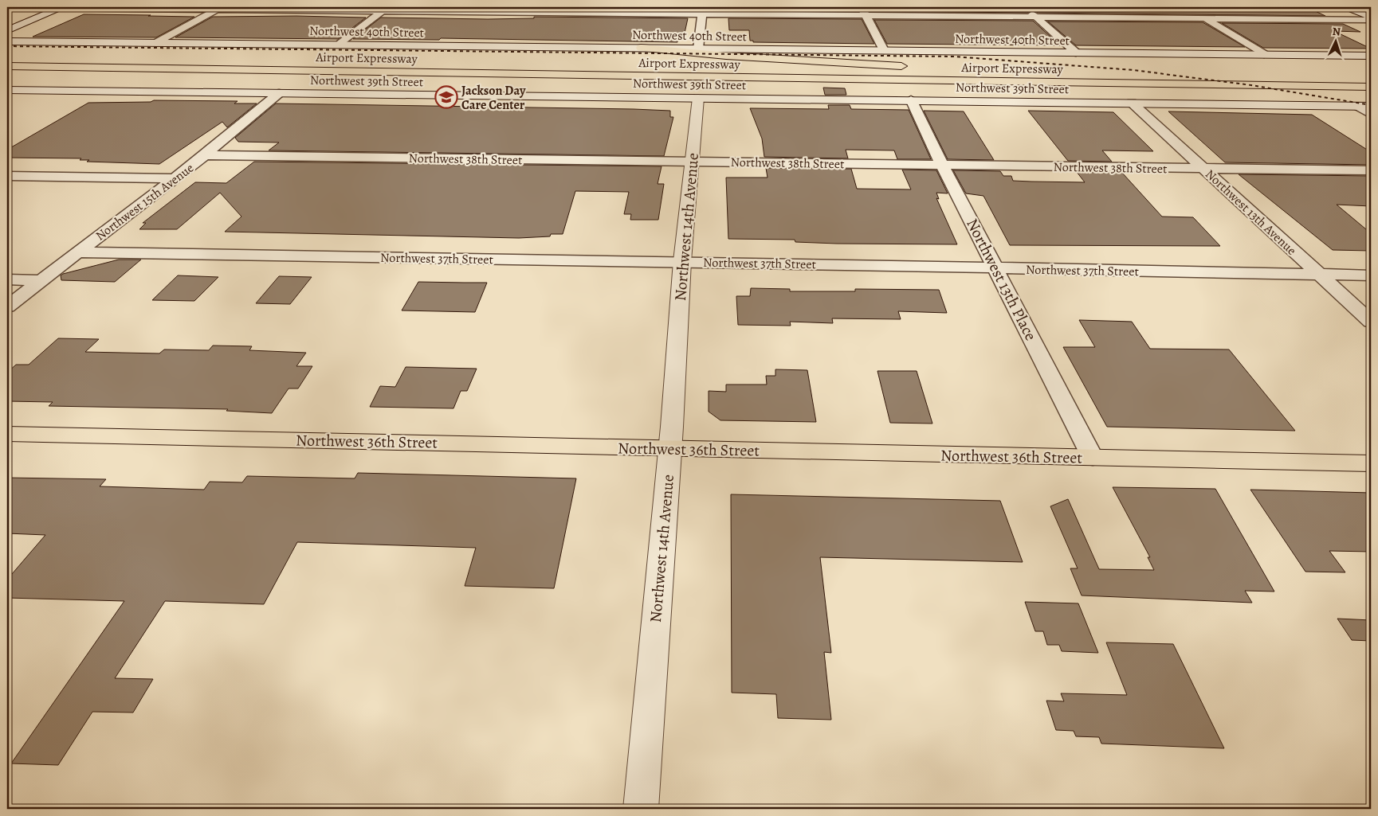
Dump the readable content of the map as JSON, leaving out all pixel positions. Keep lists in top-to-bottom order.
{
  "streets": {
    "main road": [
      "Northwest 40th Street",
      "Airport Expressway",
      "Northwest 39th Street",
      "Northwest 14th Avenue",
      "Northwest 36th Street"
    ],
    "street": [
      "Northwest 38th Street",
      "Northwest 15th Avenue",
      "Northwest 13th Avenue",
      "Northwest 37th Street",
      "Northwest 13th Place"
    ]
  },
  "crossings": [
    ["Northwest 40th Street", "Airport Expressway"],
    ["Northwest 39th Street", "Northwest 15th Avenue"],
    ["Northwest 39th Street", "Northwest 13th Avenue"],
    ["Northwest 39th Street", "Northwest 14th Avenue"],
    ["Northwest 39th Street", "Northwest 13th Place"],
    ["Northwest 38th Street", "Northwest 15th Avenue"],
    ["Northwest 38th Street", "Northwest 13th Avenue"],
    ["Northwest 38th Street", "Northwest 14th Avenue"],
    ["Northwest 38th Street", "Northwest 13th Place"],
    ["Northwest 15th Avenue", "Northwest 37th Street"],
    ["Northwest 13th Avenue", "Northwest 37th Street"],
    ["Northwest 14th Avenue", "Northwest 37th Street"],
    ["Northwest 14th Avenue", "Northwest 36th Street"],
    ["Northwest 37th Street", "Northwest 13th Place"],
    ["Northwest 13th Place", "Northwest 36th Street"]
  ],
  "places": {
    "school or university": ["Jackson Day Care Center"]
  },
  "north": "top"
}
